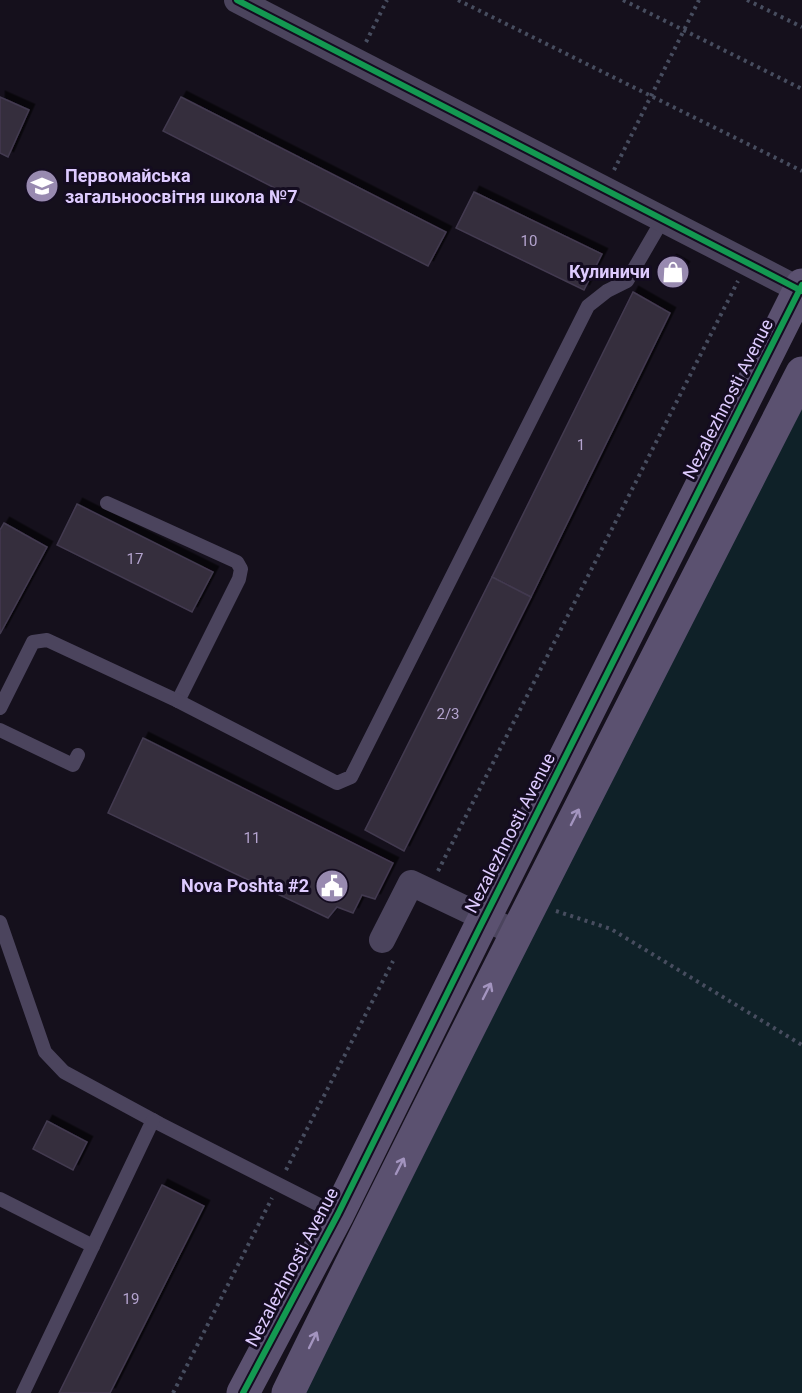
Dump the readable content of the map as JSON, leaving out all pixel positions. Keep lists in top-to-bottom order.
{
  "streets": {
    "street": ["Nezalezhnosti Avenue"]
  },
  "places": {
    "school or university": ["Первомайська загальноосвітня школа №7"],
    "shop": ["Кулиничи"],
    "public building": ["Nova Poshta #2"]
  },
  "house_numbers": [
    "10",
    "1",
    "17",
    "2/3",
    "11",
    "19"
  ]
}
